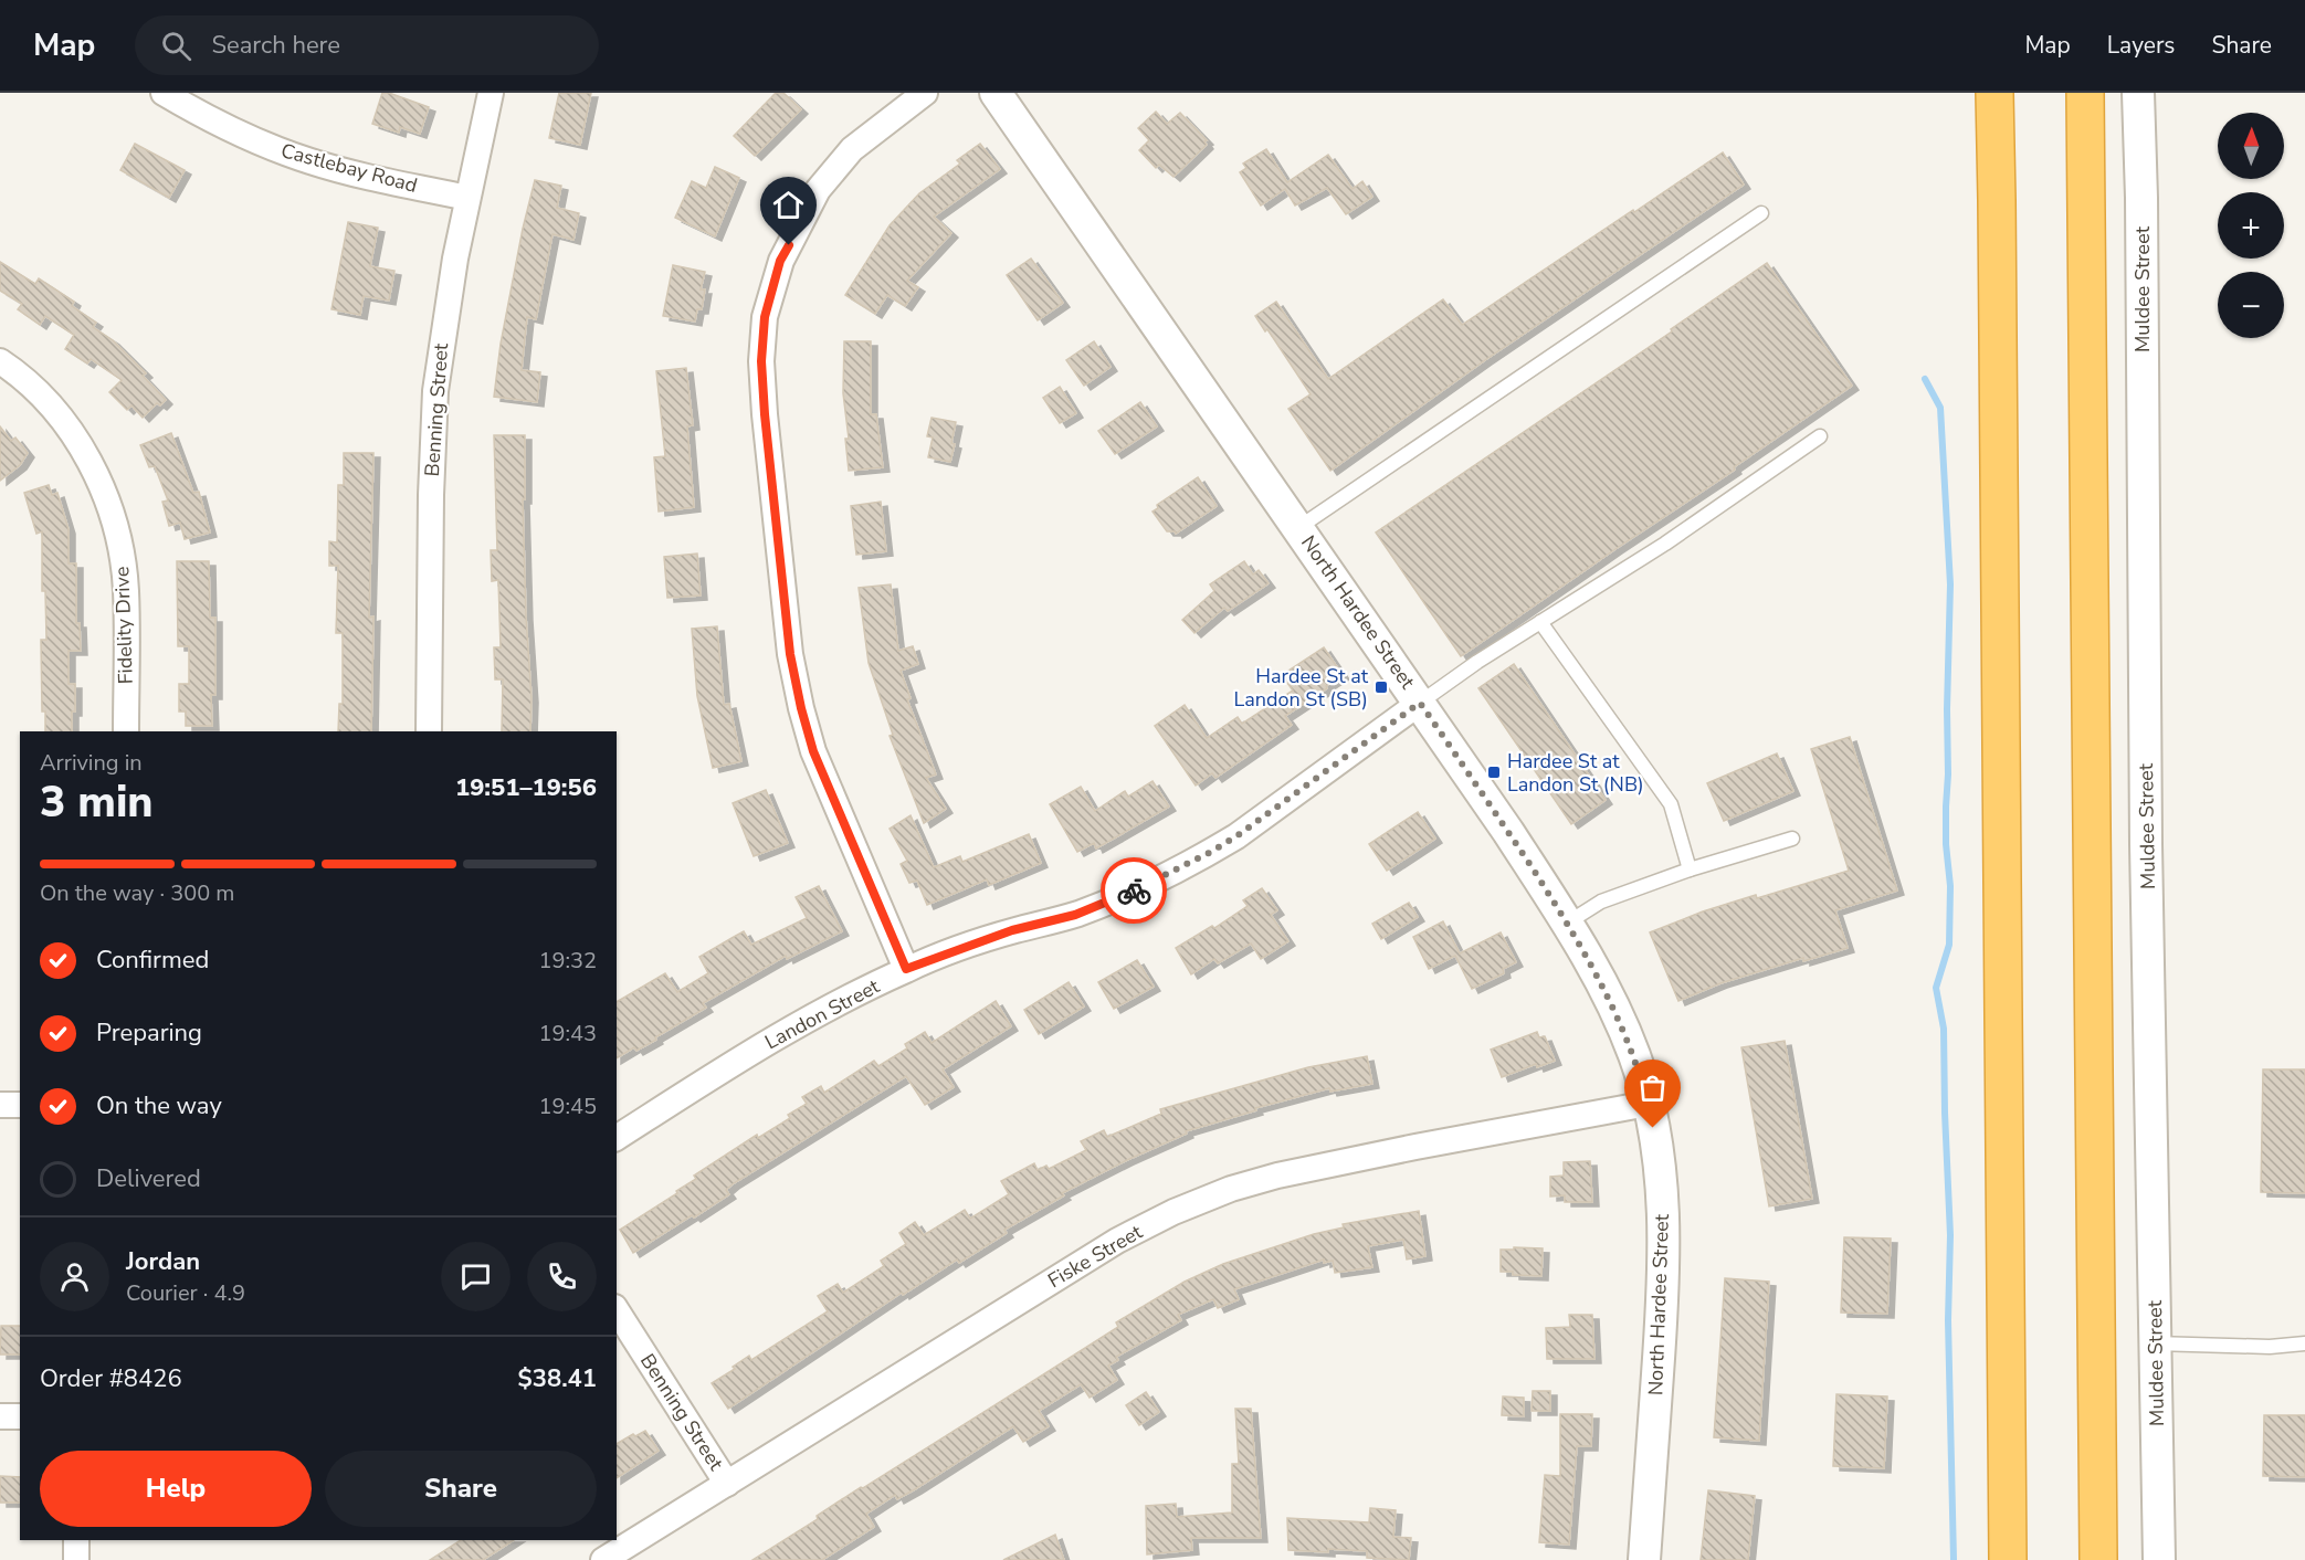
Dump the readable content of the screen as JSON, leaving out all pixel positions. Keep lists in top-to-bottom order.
{
  "streets": {
    "street": [
      "Castlebay Road",
      "Muldee Street",
      "Benning Street",
      "North Hardee Street",
      "Fidelity Drive",
      "Landon Street",
      "Fiske Street"
    ]
  },
  "crossings": [
    ["Castlebay Road", "Benning Street"],
    ["Benning Street", "Fiske Street"],
    ["North Hardee Street", "Landon Street"],
    ["North Hardee Street", "Fiske Street"]
  ],
  "places": {
    "transit": ["Hardee St at Landon St (SB)", "Hardee St at Landon St (NB)"]
  },
  "north": "top",
  "page": {
    "header": "Map",
    "search": "Search here",
    "nav": ["Map", "Layers", "Share"],
    "map_buttons": ["+", "−"],
    "heading": ["3 min", "Arriving in", "19:51–19:56"],
    "panel": [
      "Jordan",
      "Courier · 4.9",
      "Order #8426",
      "$38.41"
    ],
    "bar": "On the way · 300 m",
    "list": [
      ["Confirmed", "19:32"],
      ["Preparing", "19:43"],
      ["On the way", "19:45"],
      "Delivered"
    ],
    "buttons": ["Help", "Share"]
  }
}
